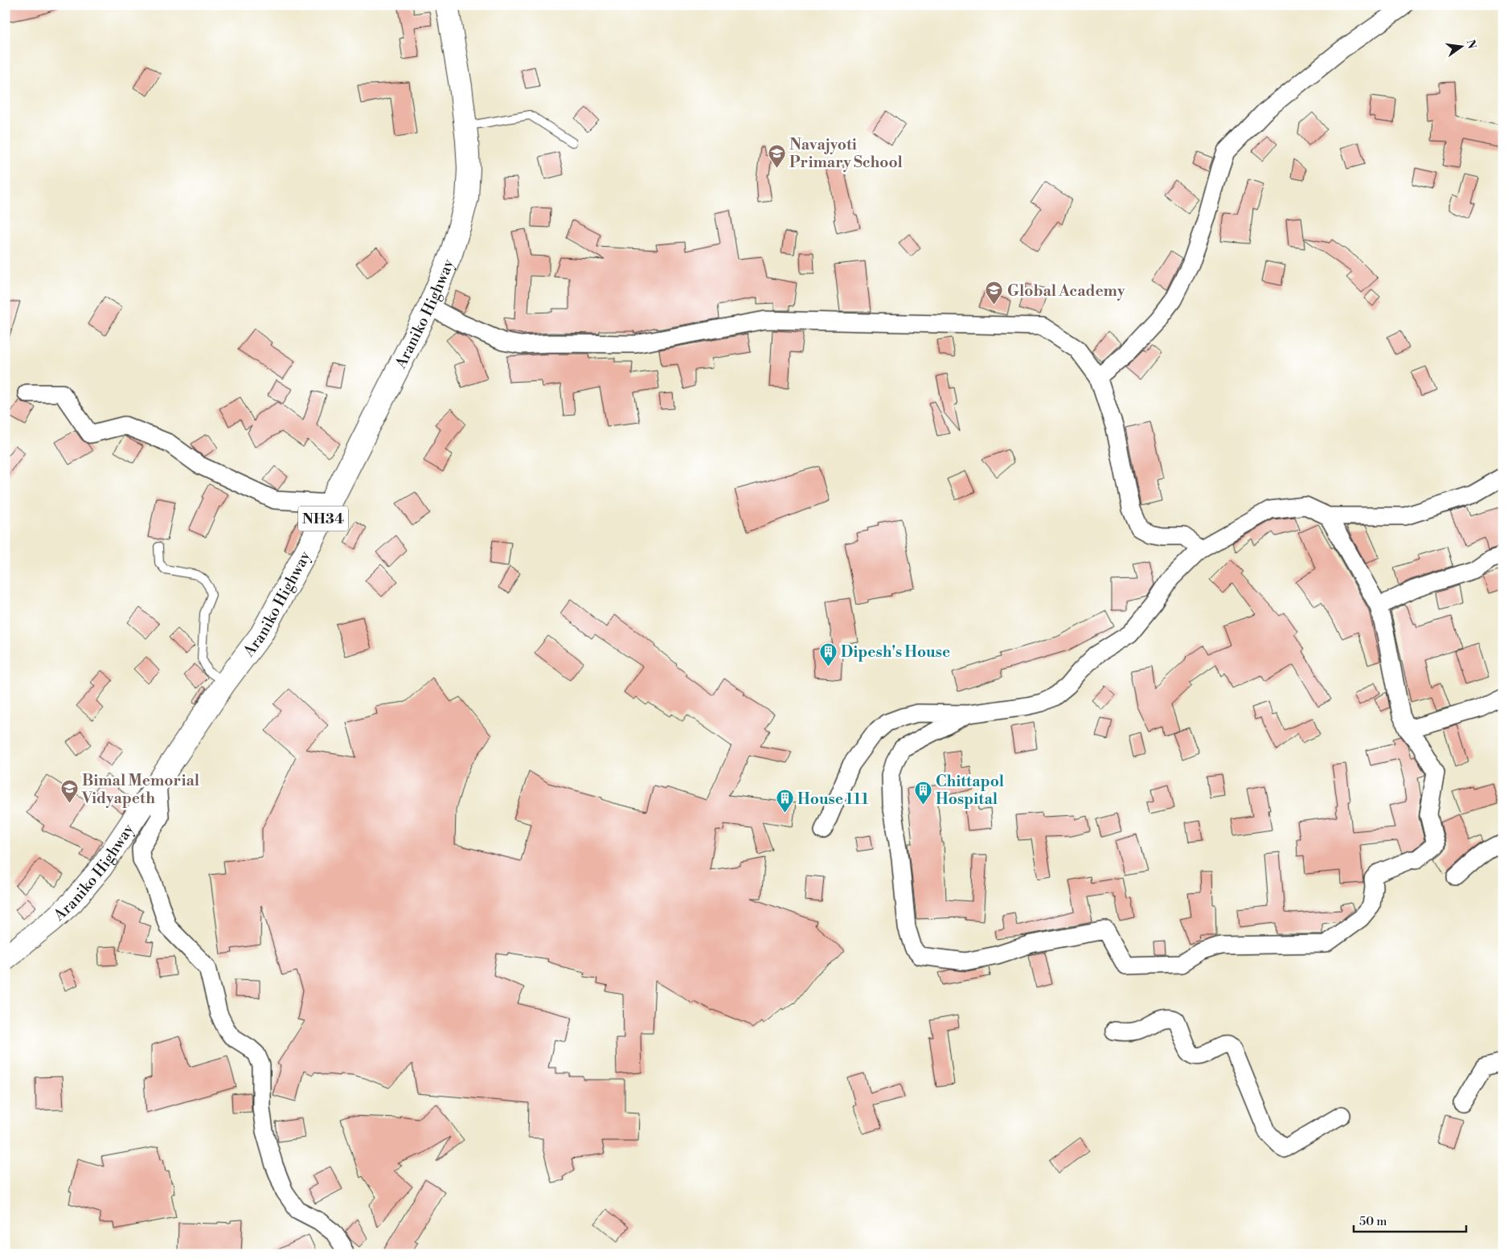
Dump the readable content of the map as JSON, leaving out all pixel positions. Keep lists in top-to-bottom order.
{
  "streets": {
    "highway": ["Araniko Highway", "NH34"]
  },
  "places": {
    "school or university": ["Navajyoti Primary School", "Global Academy", "Bimal Memorial Vidyapeth"],
    "building": ["Dipesh's House", "Chittapol Hospital", "House 111"]
  },
  "scale_bar": "50 m",
  "north": "right"
}
